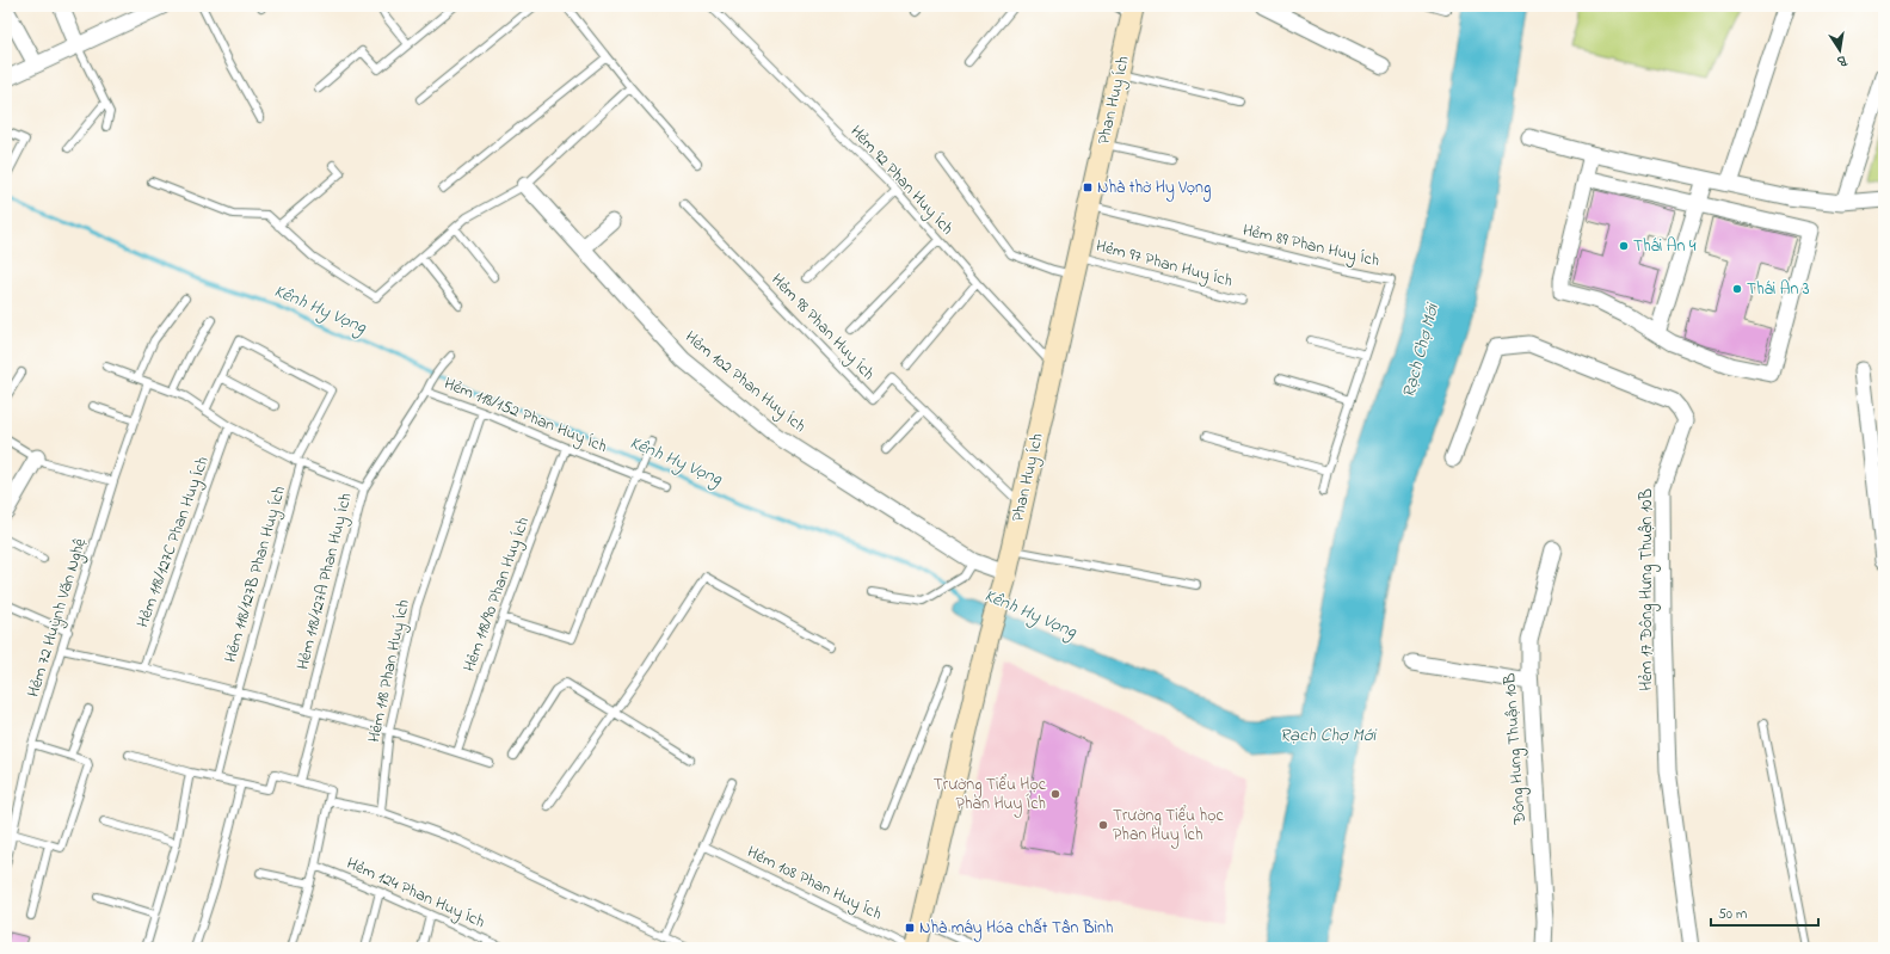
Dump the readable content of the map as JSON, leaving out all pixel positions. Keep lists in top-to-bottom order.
{
  "streets": {
    "main road": ["Phan Huy Ích"],
    "street": ["Hẻm 102 Phan Huy Ích", "Hẻm 17 Đông Hưng Thuận 10B", "Đông Hưng Thuận 10B"],
    "lane": [
      "Hẻm 92 Phan Huy Ích",
      "Hẻm 89 Phan Huy Ích",
      "Hẻm 97 Phan Huy Ích",
      "Hẻm 98 Phan Huy Ích",
      "Hẻm 118/152 Phan Huy Ích",
      "Hẻm 118/127C Phan Huy Ích",
      "Hẻm 118/127B Phan Huy Ích",
      "Hẻm 118/127A Phan Huy Ích",
      "Hẻm 118/90 Phan Huy Ích",
      "Hẻm 72 Huỳnh Văn Nghệ",
      "Hẻm 118 Phan Huy Ích",
      "Hẻm 108 Phan Huy Ích",
      "Hẻm 124 Phan Huy Ích"
    ]
  },
  "crossings": [
    ["Phan Huy Ích", "Hẻm 92 Phan Huy Ích"],
    ["Phan Huy Ích", "Hẻm 89 Phan Huy Ích"],
    ["Phan Huy Ích", "Hẻm 97 Phan Huy Ích"],
    ["Phan Huy Ích", "Hẻm 98 Phan Huy Ích"],
    ["Phan Huy Ích", "Hẻm 102 Phan Huy Ích"],
    ["Phan Huy Ích", "Hẻm 108 Phan Huy Ích"],
    ["Hẻm 118/152 Phan Huy Ích", "Hẻm 118/127A Phan Huy Ích"],
    ["Hẻm 118/152 Phan Huy Ích", "Hẻm 118/90 Phan Huy Ích"],
    ["Hẻm 118/152 Phan Huy Ích", "Hẻm 118 Phan Huy Ích"]
  ],
  "water": ["Kênh Hy Vọng", "Rạch Chợ Mới"],
  "places": {
    "transit": ["Nhà thờ Hy Vọng", "Nhà máy Hóa chất Tân Bình"],
    "other": [
      "Thái An 4",
      "Thái An 3",
      "Trường Tiểu Học Phan Huy Ích",
      "Trường Tiểu học Phan Huy Ích"
    ]
  },
  "scale_bar": "50 m",
  "north": "bottom"
}
